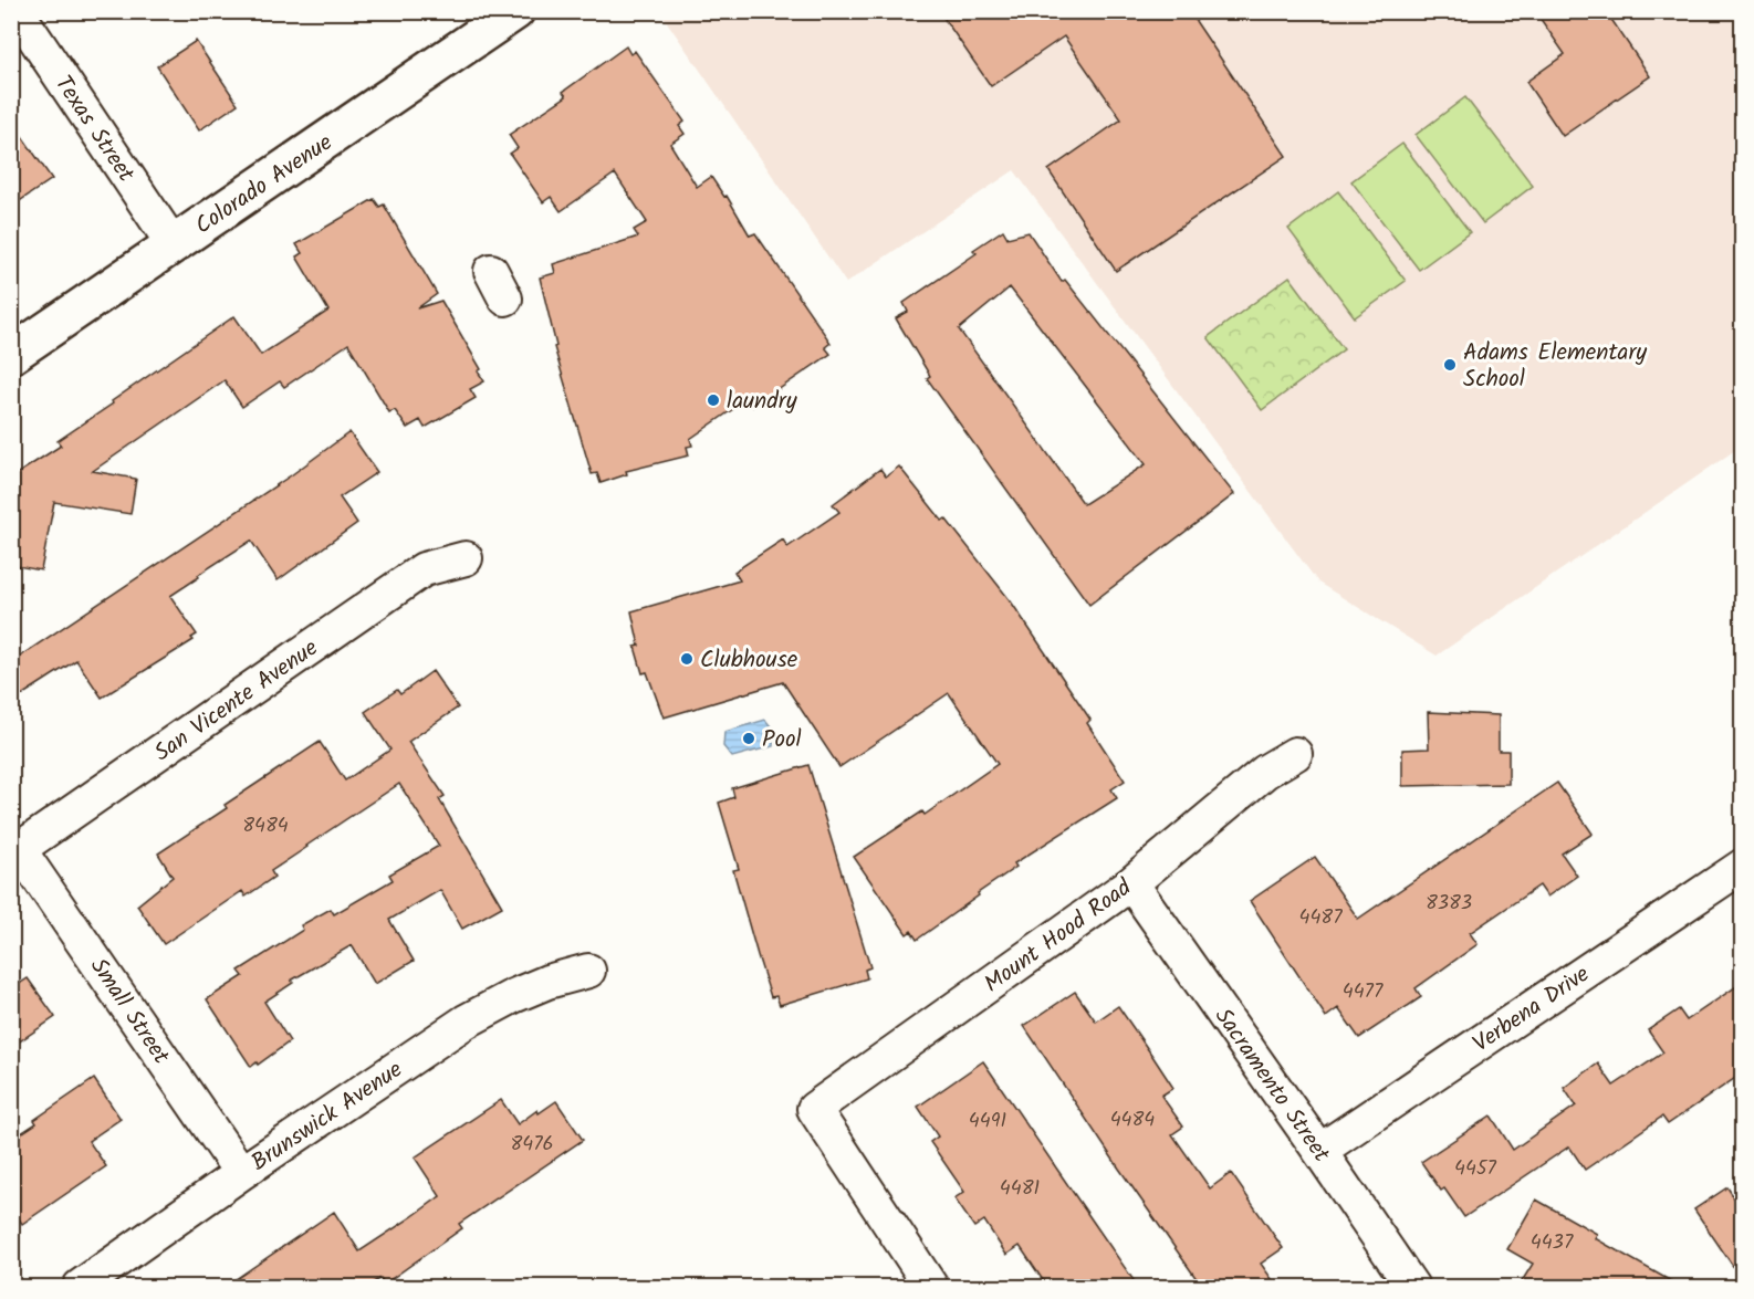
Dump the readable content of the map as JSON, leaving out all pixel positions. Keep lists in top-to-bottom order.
{
  "streets": {
    "street": [
      "Texas Street",
      "Colorado Avenue",
      "San Vicente Avenue",
      "Mount Hood Road",
      "Verbena Drive",
      "Small Street",
      "Sacramento Street",
      "Brunswick Avenue"
    ]
  },
  "crossings": [
    ["Texas Street", "Colorado Avenue"],
    ["San Vicente Avenue", "Small Street"],
    ["Mount Hood Road", "Sacramento Street"],
    ["Verbena Drive", "Sacramento Street"],
    ["Small Street", "Brunswick Avenue"]
  ],
  "places": [
    "Adams Elementary School",
    "laundry",
    "Clubhouse",
    "Pool"
  ],
  "house_numbers": [
    "8484",
    "8383",
    "4487",
    "4477",
    "4484",
    "4491",
    "8476",
    "4457",
    "4481",
    "4437"
  ]
}
